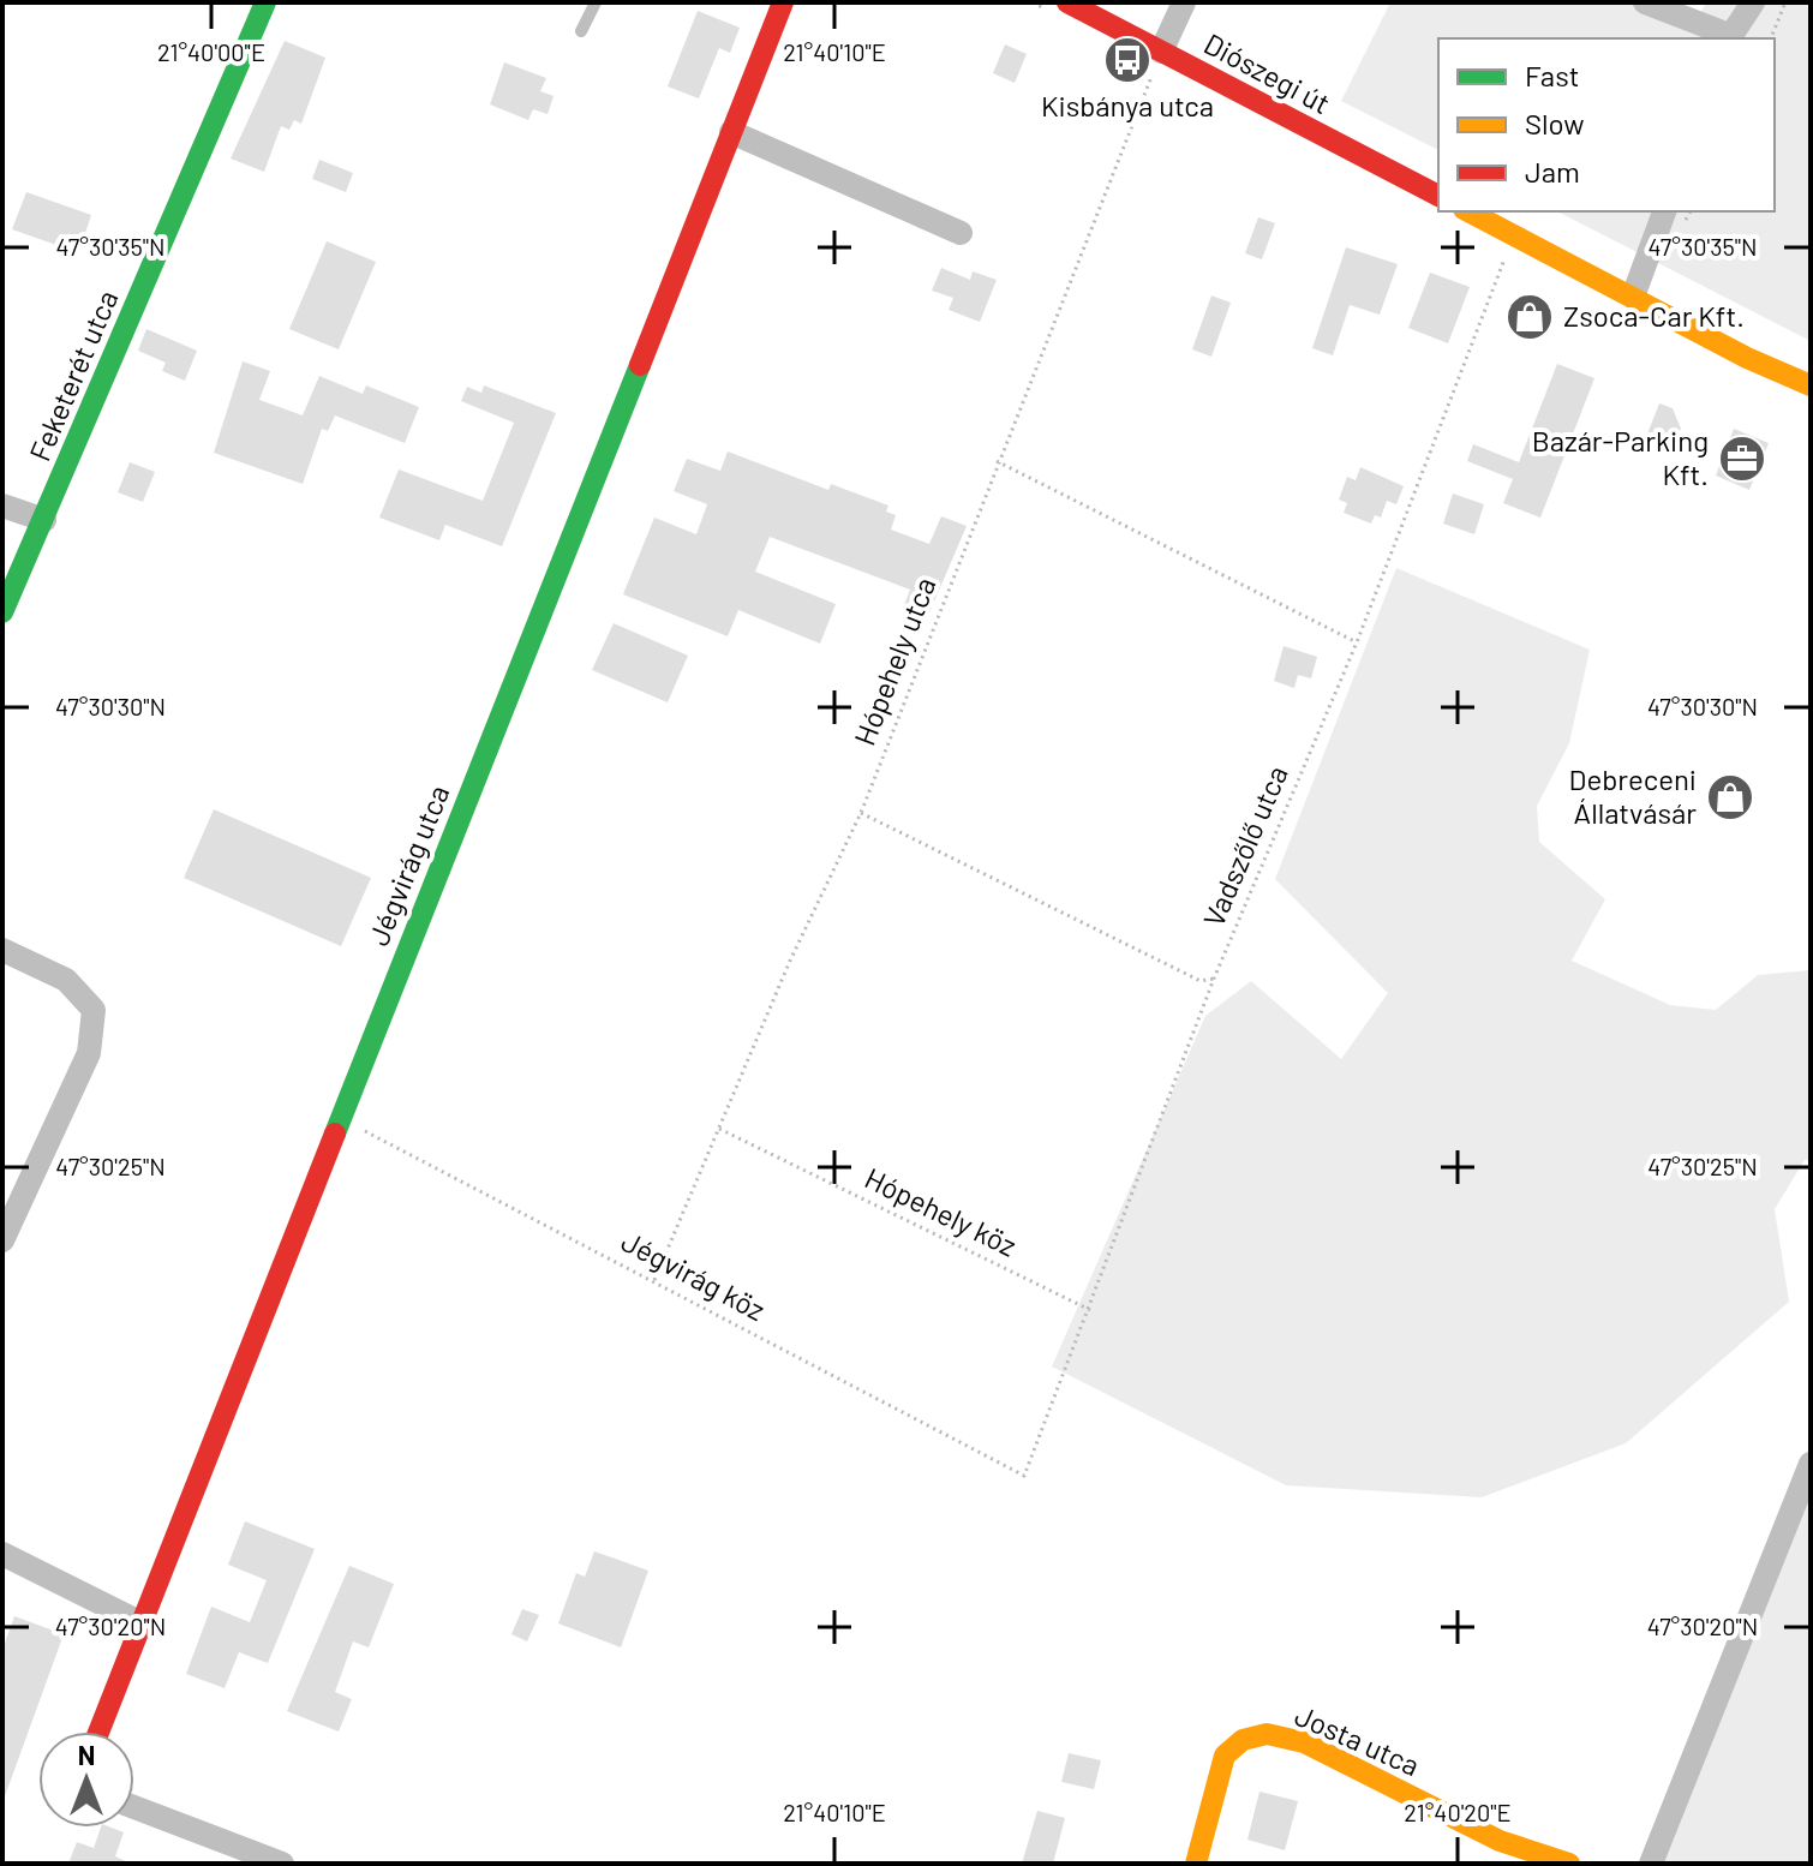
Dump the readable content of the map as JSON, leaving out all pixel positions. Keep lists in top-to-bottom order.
{
  "streets": {
    "street": [
      "Diószegi út",
      "Feketerét utca",
      "Jégvirág utca",
      "Josta utca"
    ],
    "path": [
      "Hópehely utca",
      "Vadszőlő utca",
      "Hópehely köz",
      "Jégvirág köz"
    ]
  },
  "crossings": [
    ["Diószegi út", "Hópehely utca"],
    ["Hópehely utca", "Hópehely köz"],
    ["Hópehely utca", "Jégvirág köz"],
    ["Vadszőlő utca", "Hópehely köz"],
    ["Vadszőlő utca", "Jégvirág köz"],
    ["Jégvirág utca", "Jégvirág köz"]
  ],
  "places": {
    "bus stop": ["Kisbánya utca"],
    "shop": ["Zsoca-Car Kft.", "Debreceni Állatvásár"],
    "office": ["Bazár-Parking Kft."]
  },
  "legend": ["Fast", "Slow", "Jam"],
  "north": "top",
  "coordinates": [
    "21°40'00\"E",
    "21°40'10\"E",
    "47°30'35\"N",
    "47°30'30\"N",
    "47°30'25\"N",
    "47°30'20\"N",
    "21°40'20\"E"
  ]
}
